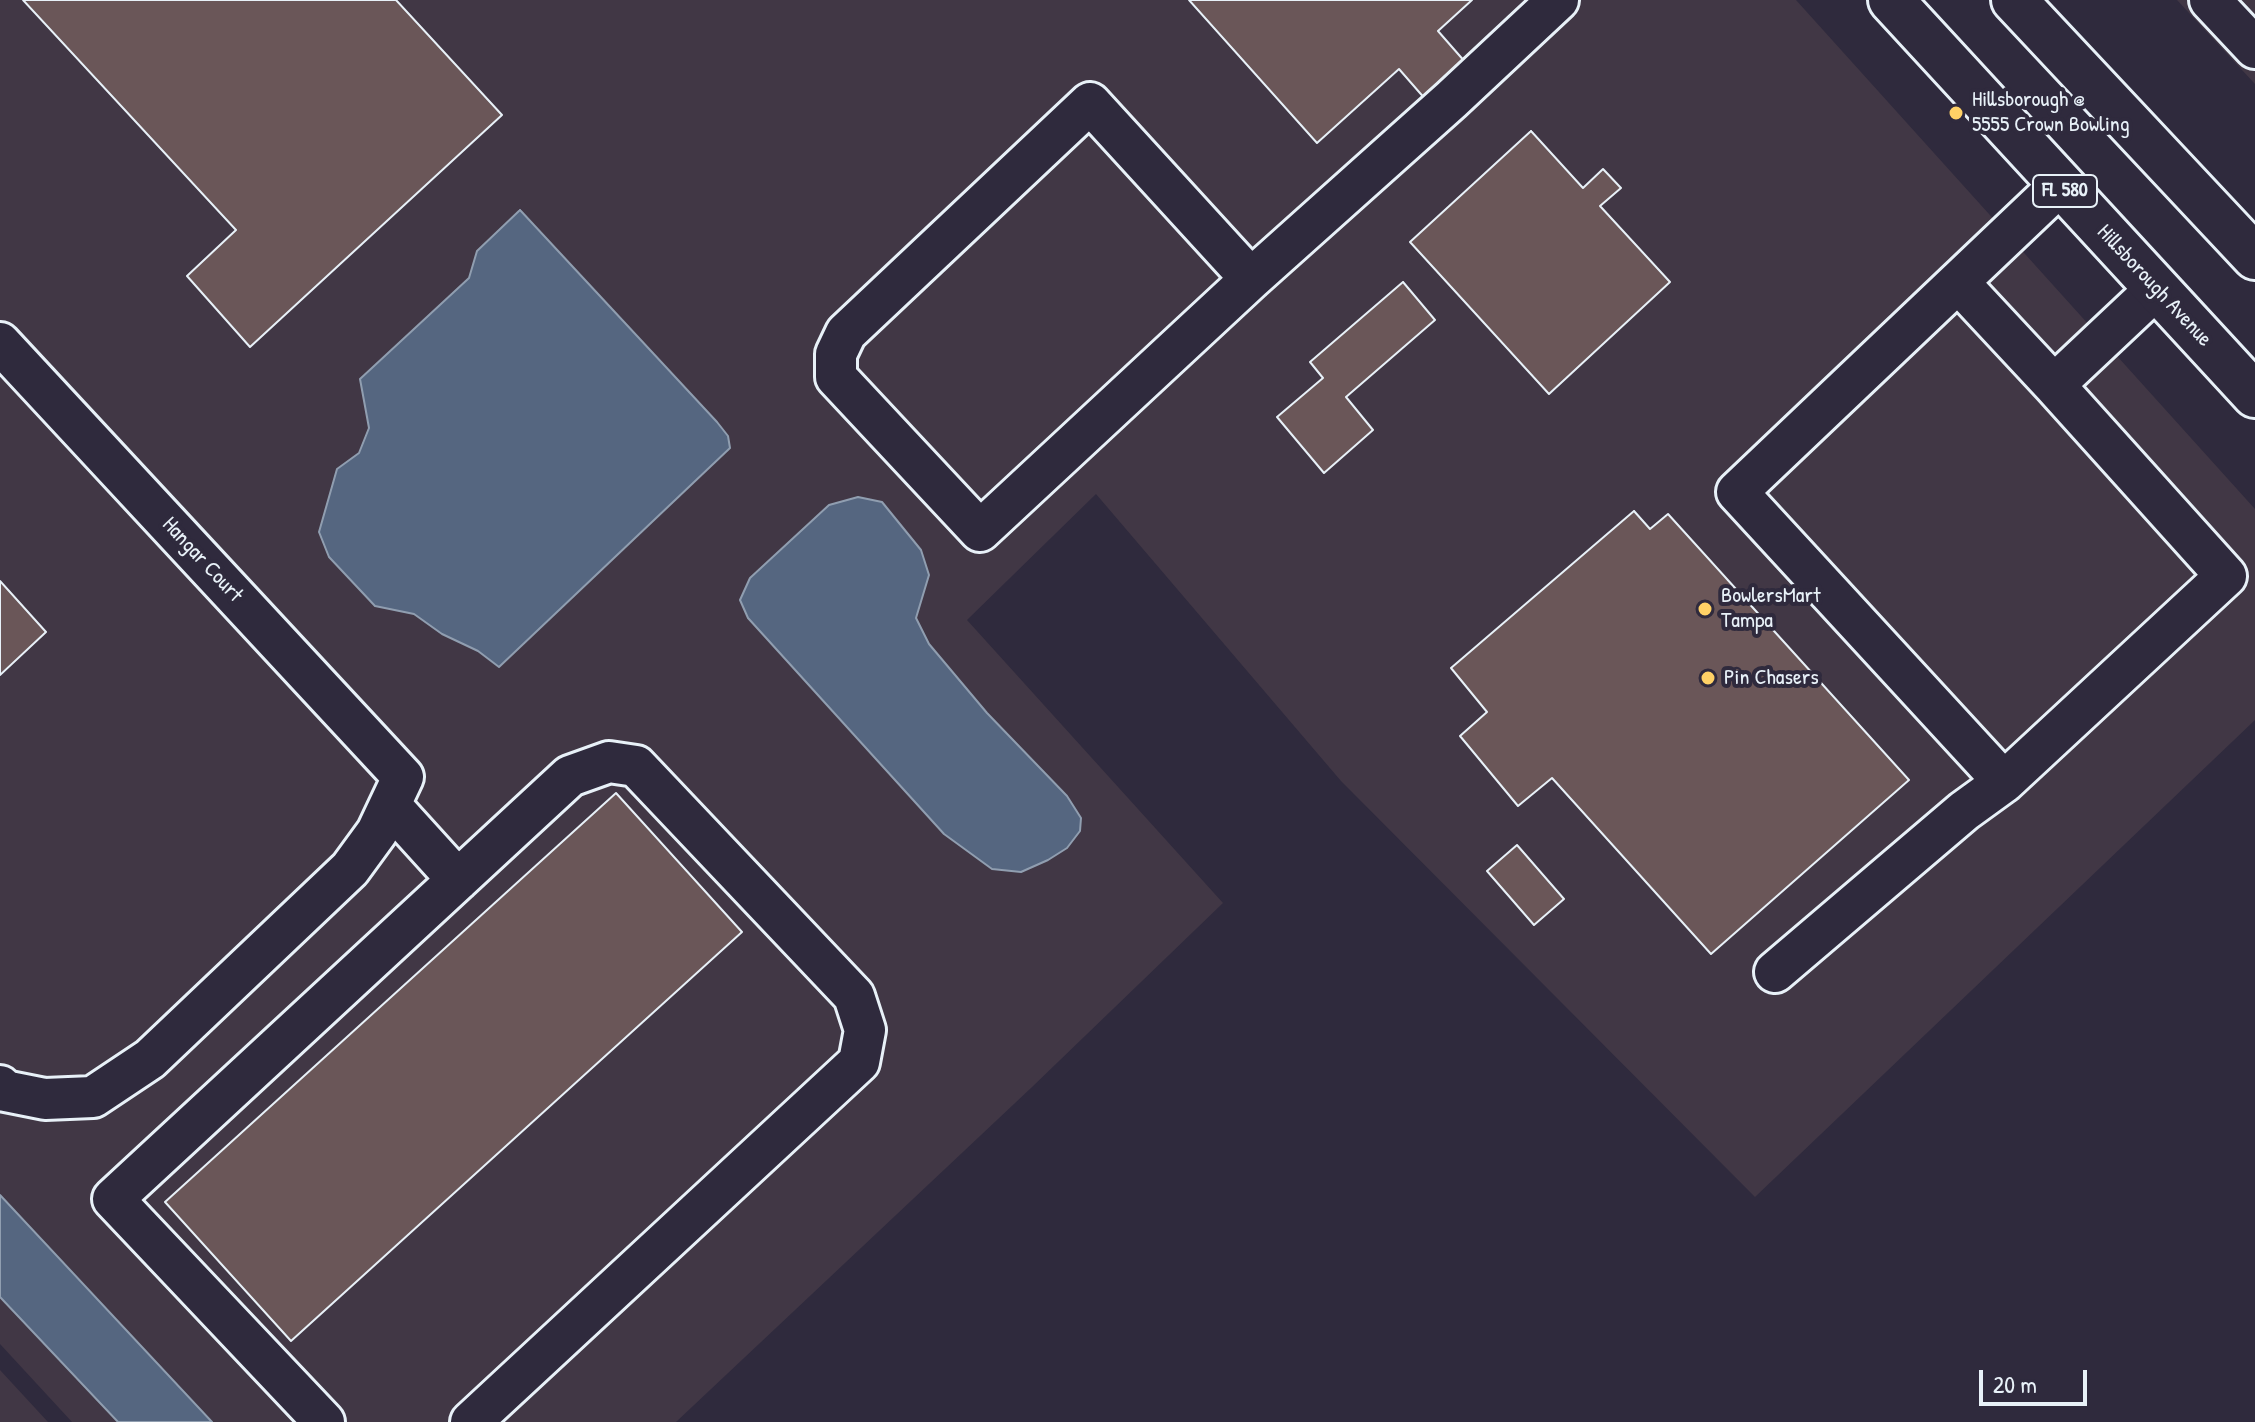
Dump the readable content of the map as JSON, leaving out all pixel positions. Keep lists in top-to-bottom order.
{
  "streets": {
    "main road": ["FL 580", "Hillsborough Avenue"],
    "lane": ["Hangar Court"]
  },
  "places": ["Hillsborough @ 5555 Crown Bowling", "BowlersMart Tampa", "Pin Chasers"],
  "scale_bar": "20 m"
}
